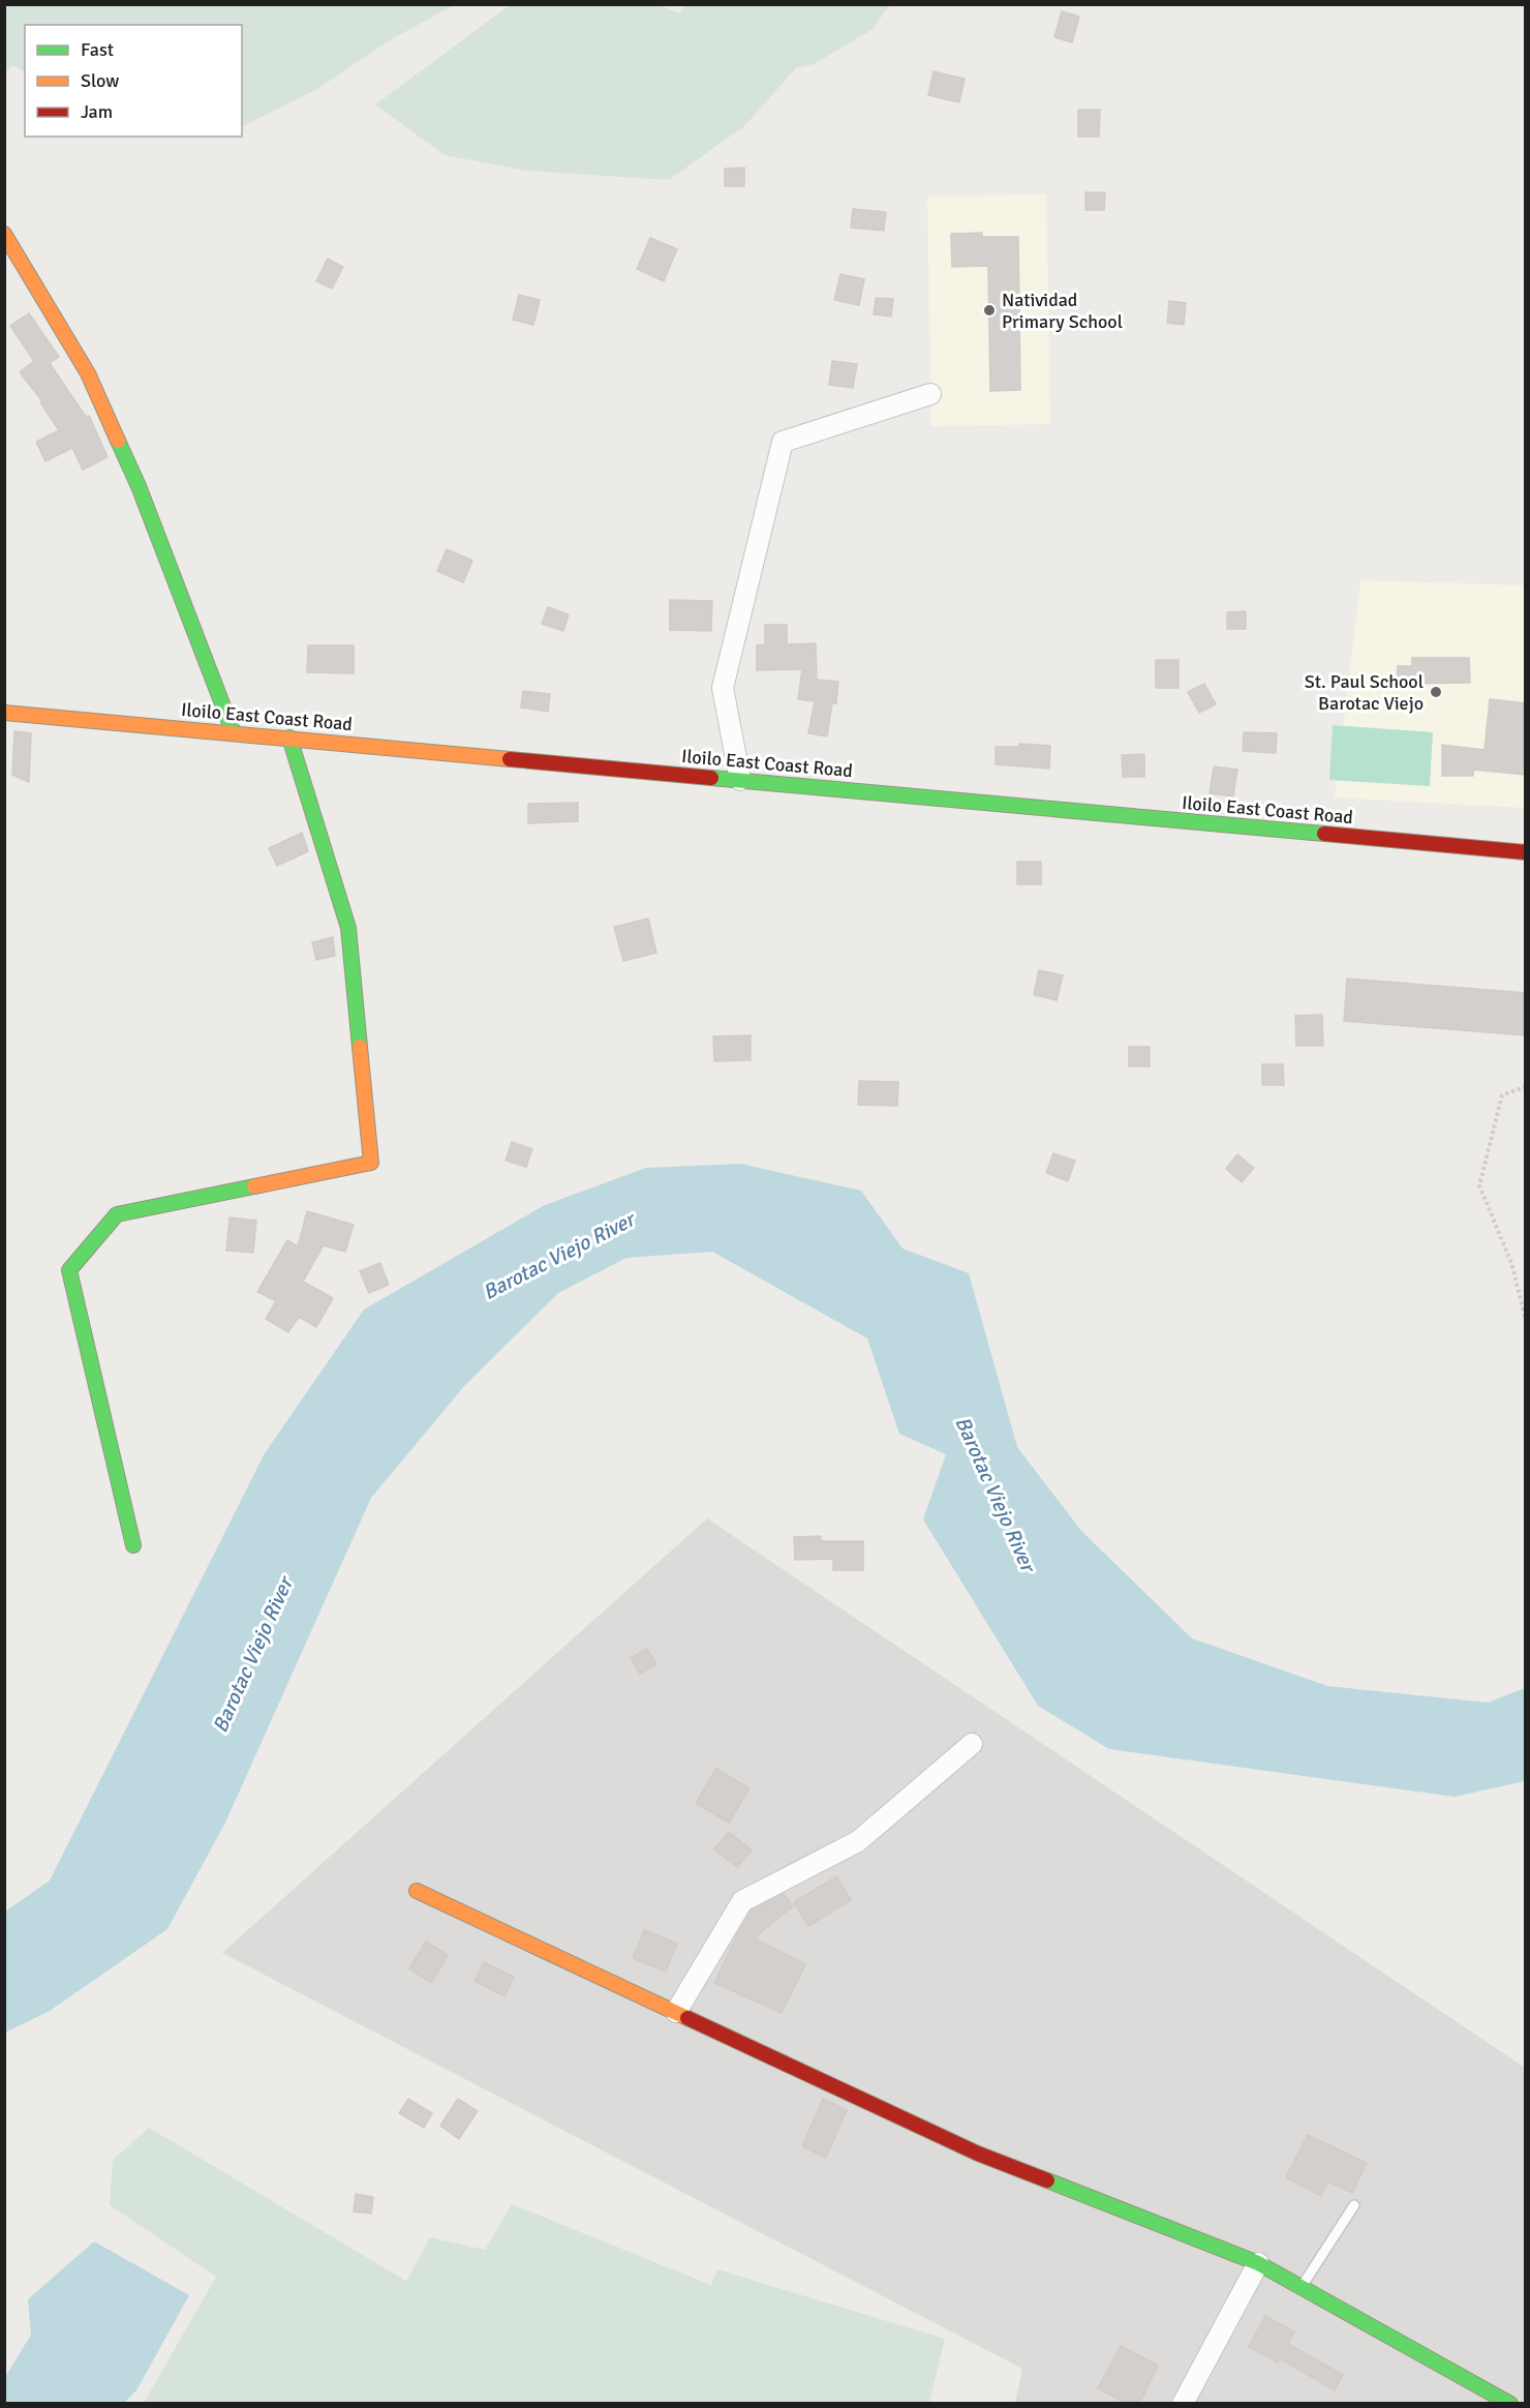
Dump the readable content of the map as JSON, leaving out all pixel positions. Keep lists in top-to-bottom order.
{
  "streets": {
    "street": ["Iloilo East Coast Road"]
  },
  "water": ["Barotac Viejo River"],
  "places": ["Natividad Primary School", "St. Paul School Barotac Viejo"],
  "legend": ["Fast", "Slow", "Jam"]
}
